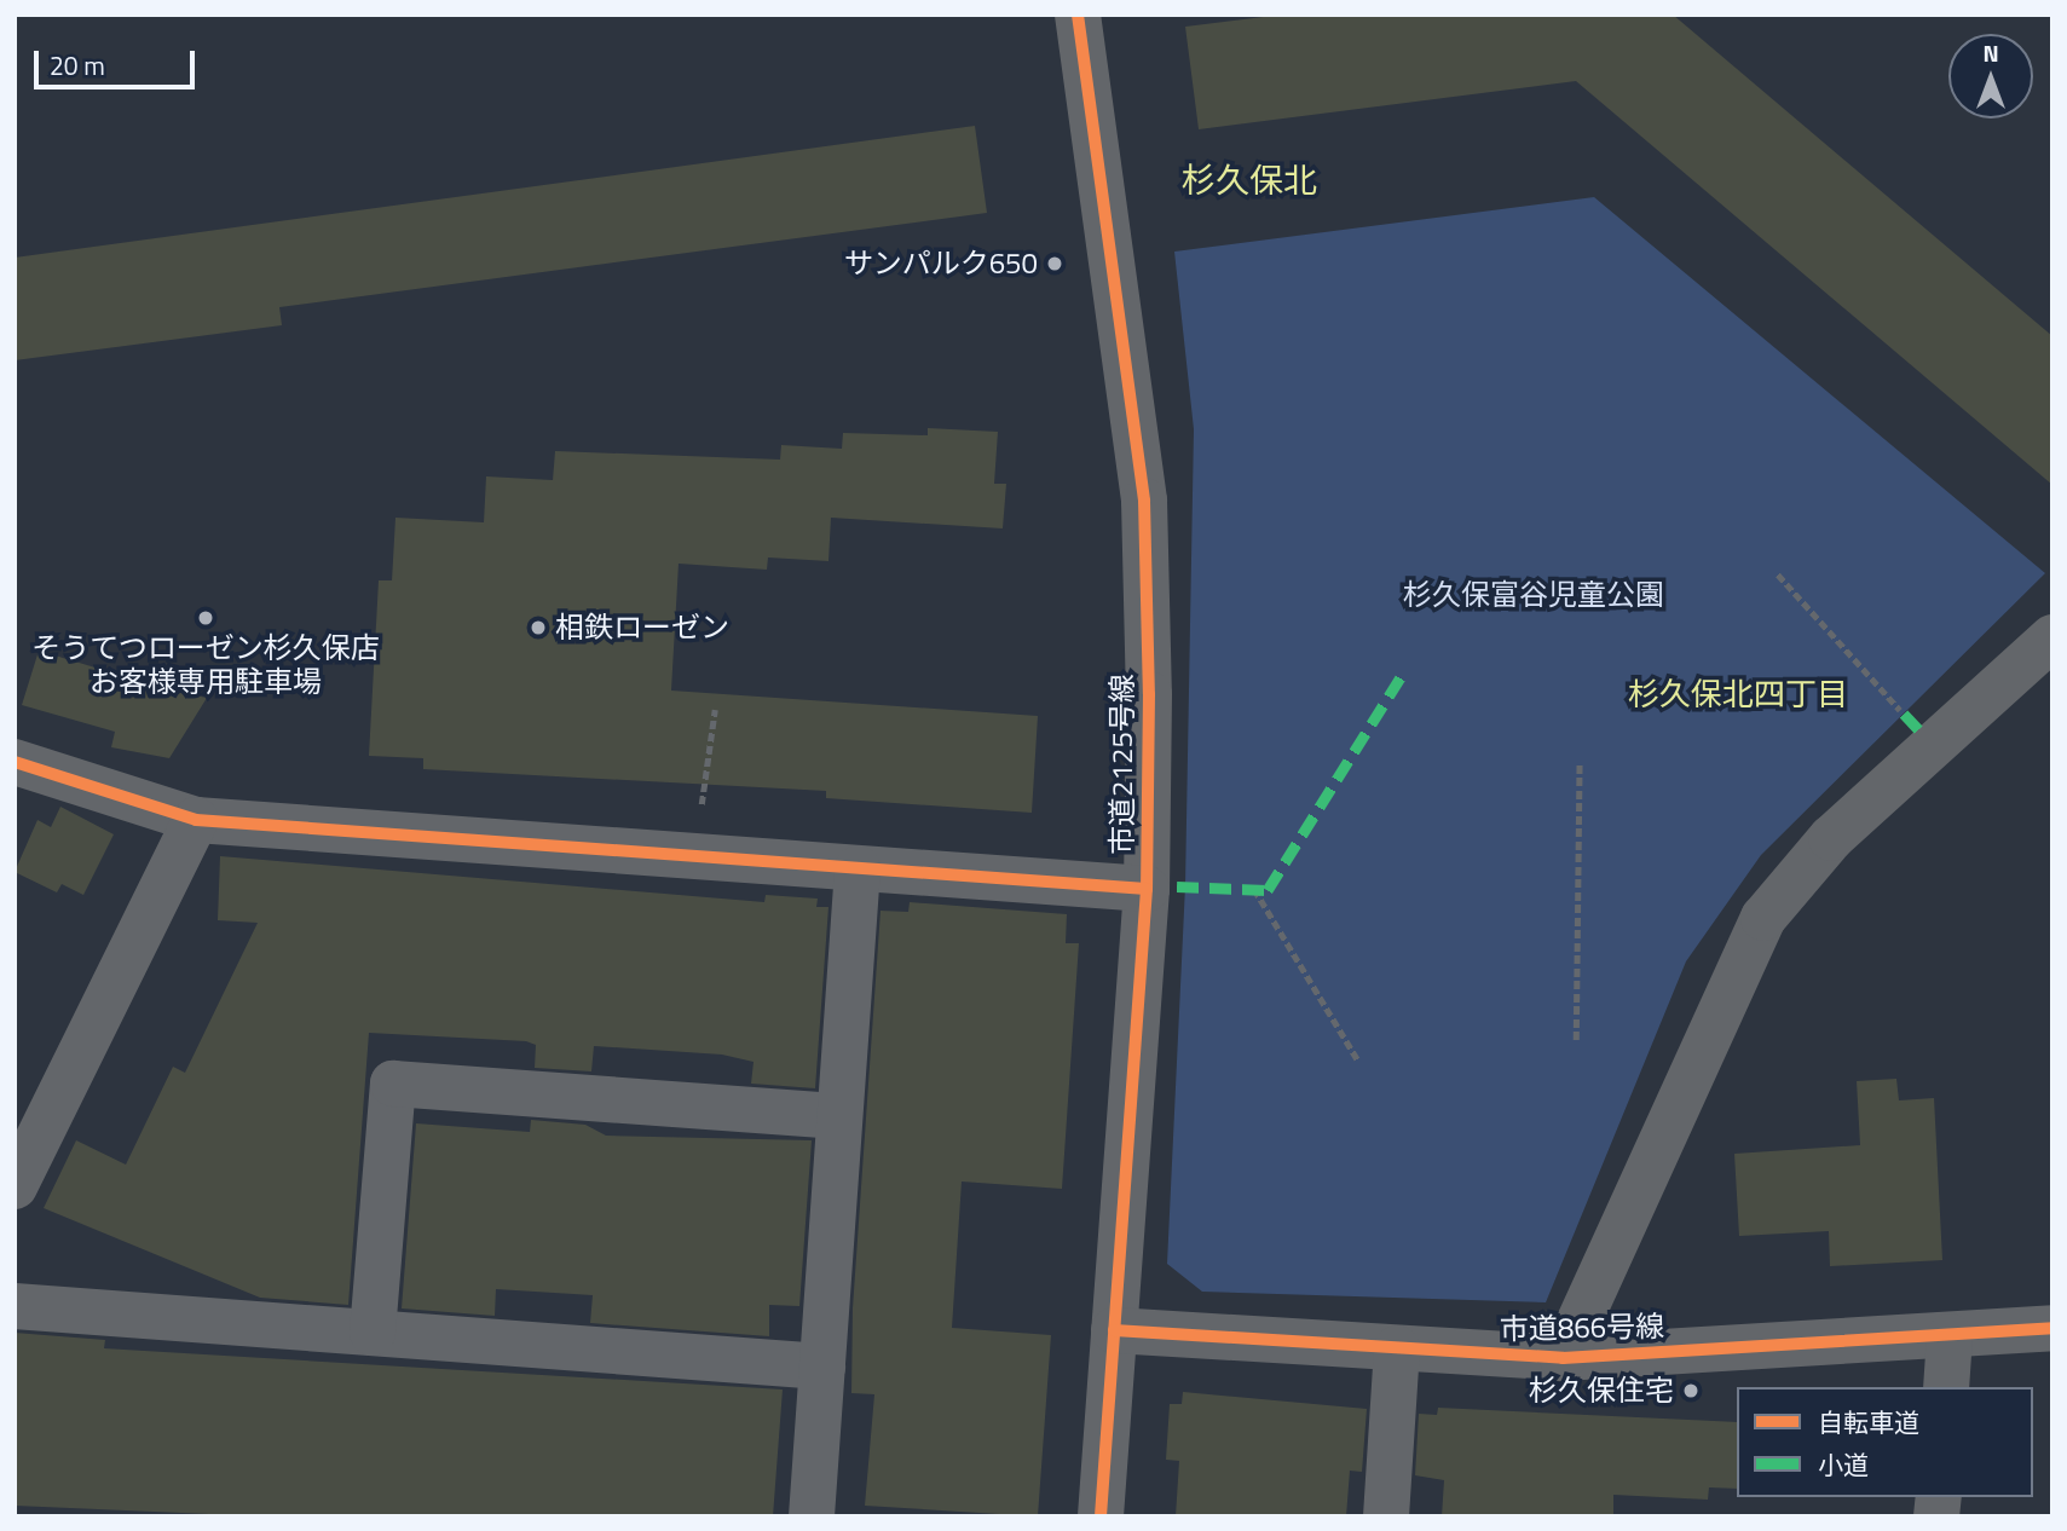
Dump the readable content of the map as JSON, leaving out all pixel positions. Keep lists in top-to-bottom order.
{
  "streets": {
    "street": ["市道2125号線", "市道866号線"]
  },
  "crossings": [
    ["市道2125号線", "市道866号線"]
  ],
  "districts": ["杉久保北", "杉久保北四丁目"],
  "parks": ["杉久保富谷児童公園"],
  "places": [
    "サンパルク650",
    "そうてつローゼン杉久保店 お客様専用駐車場",
    "相鉄ローゼン",
    "杉久保住宅"
  ],
  "legend": ["自転車道", "小道"],
  "scale_bar": "20 m",
  "north": "top"
}
